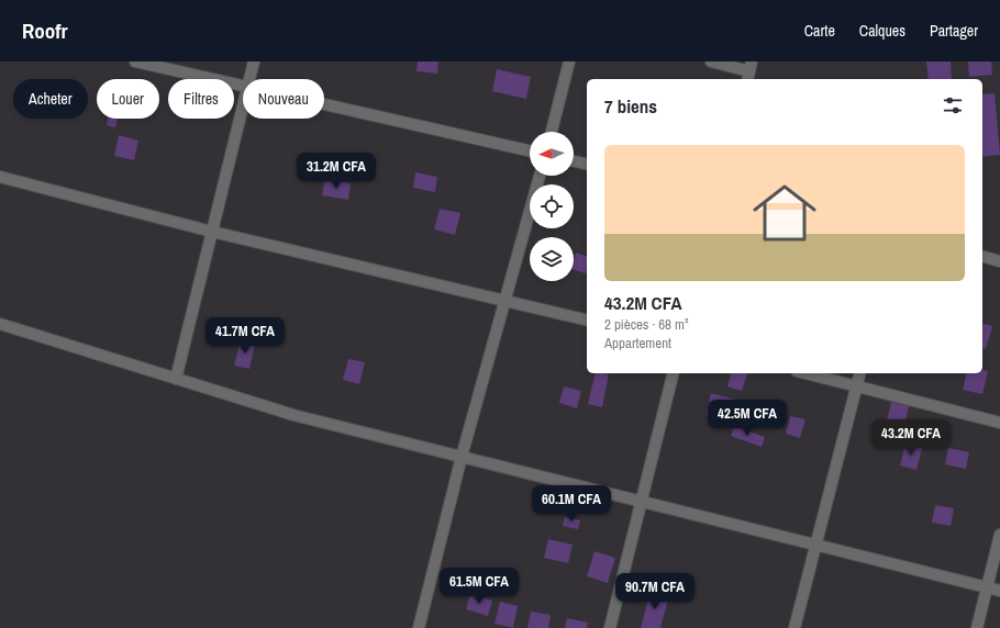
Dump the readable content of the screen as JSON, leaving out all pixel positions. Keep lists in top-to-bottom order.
{
  "north": "left",
  "page": {
    "header": "Roofr",
    "nav": ["Carte", "Calques", "Partager"],
    "chip": [
      "Acheter",
      "Louer",
      "Filtres",
      "Nouveau"
    ],
    "heading": "7 biens",
    "list": [
      {
        "name": "43.2M CFA",
        "note": "2 pièces · 68 m² · Appartement"
      }
    ],
    "price": [
      "31.2M CFA",
      "41.7M CFA",
      "42.5M CFA",
      "43.2M CFA",
      "60.1M CFA",
      "61.5M CFA",
      "90.7M CFA"
    ]
  }
}
